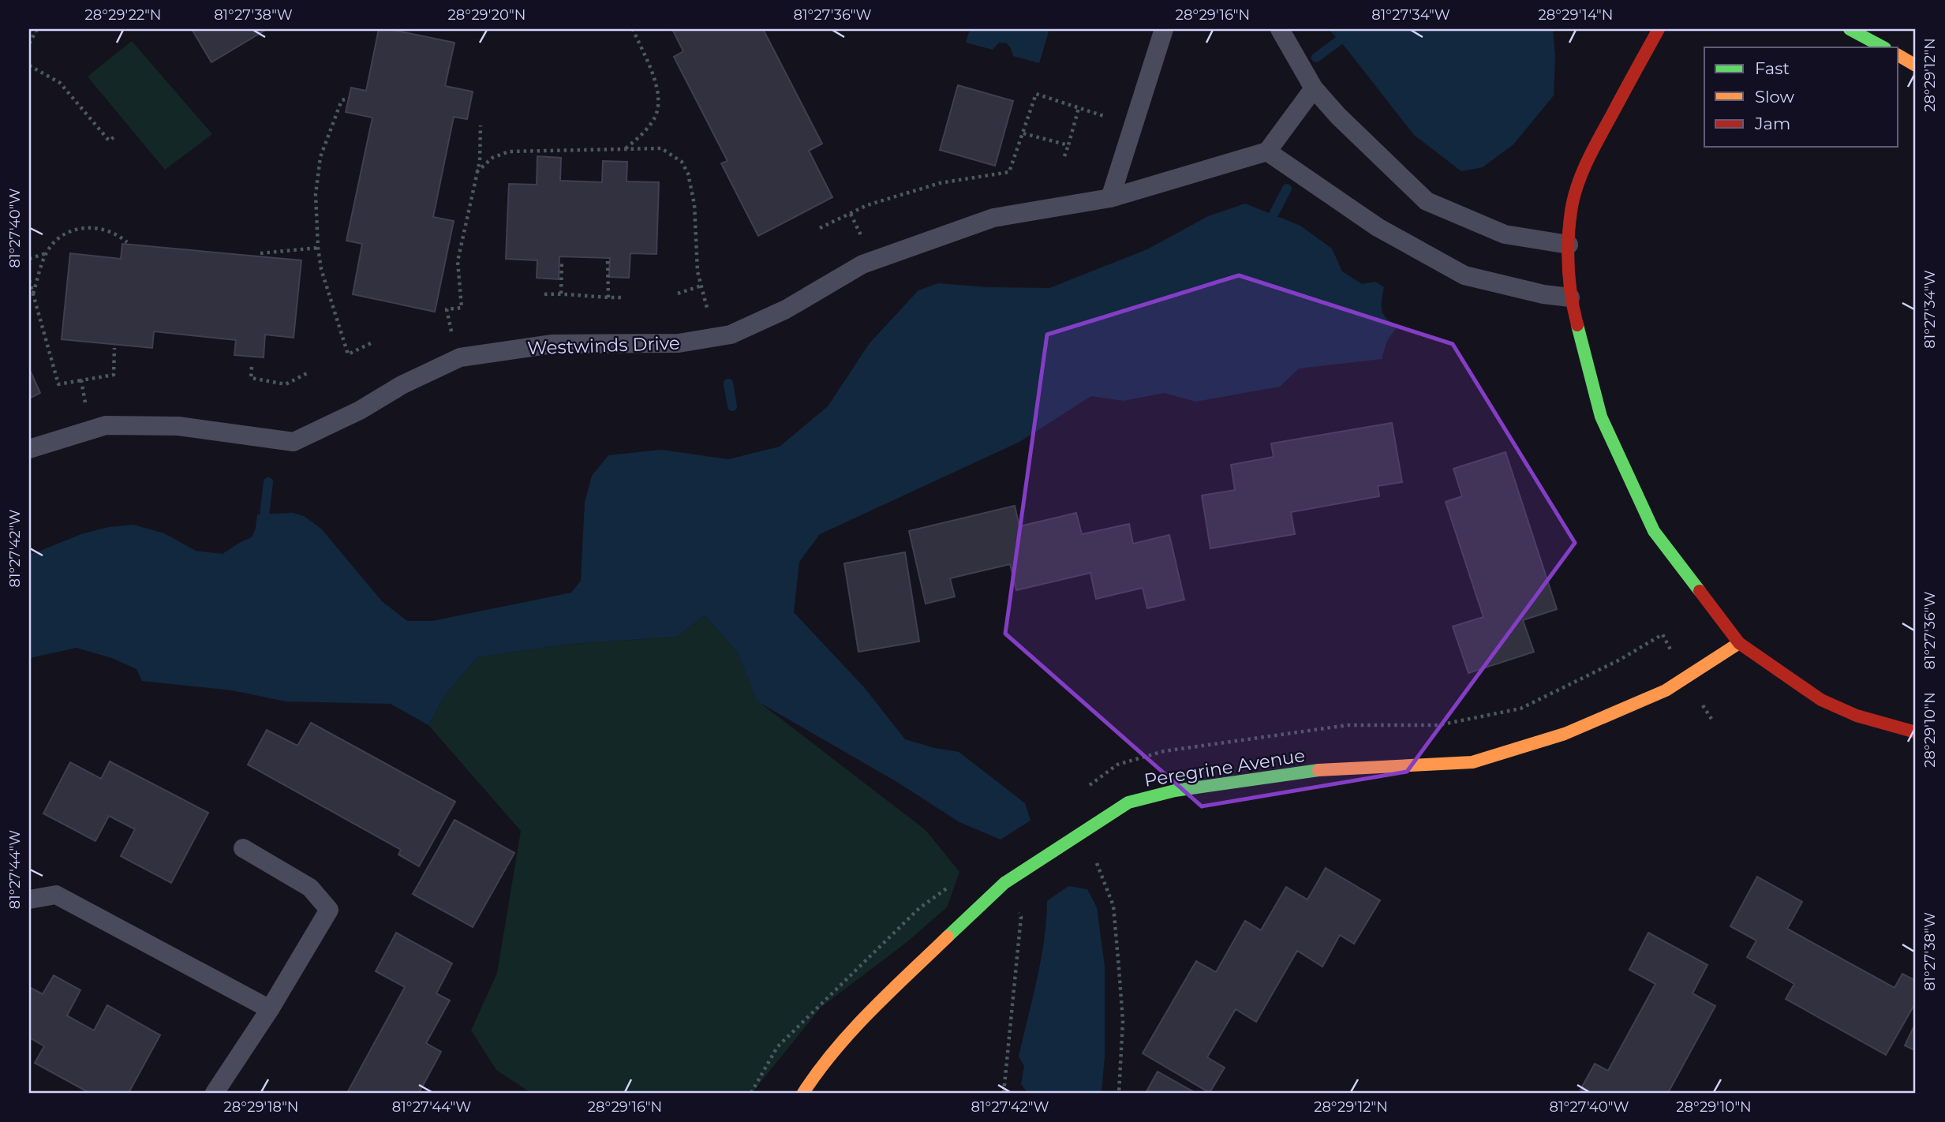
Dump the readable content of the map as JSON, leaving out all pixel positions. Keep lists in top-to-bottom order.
{
  "streets": {
    "street": ["Peregrine Avenue"],
    "lane": ["Westwinds Drive"]
  },
  "legend": ["Fast", "Slow", "Jam"],
  "coordinates": [
    "28°29'22\"N",
    "81°27'38\"W",
    "28°29'20\"N",
    "81°27'36\"W",
    "28°29'16\"N",
    "81°27'34\"W",
    "28°29'14\"N",
    "28°29'12\"N",
    "81°27'40\"W",
    "81°27'42\"W",
    "28°29'10\"N",
    "81°27'44\"W",
    "28°29'18\"N"
  ]
}
